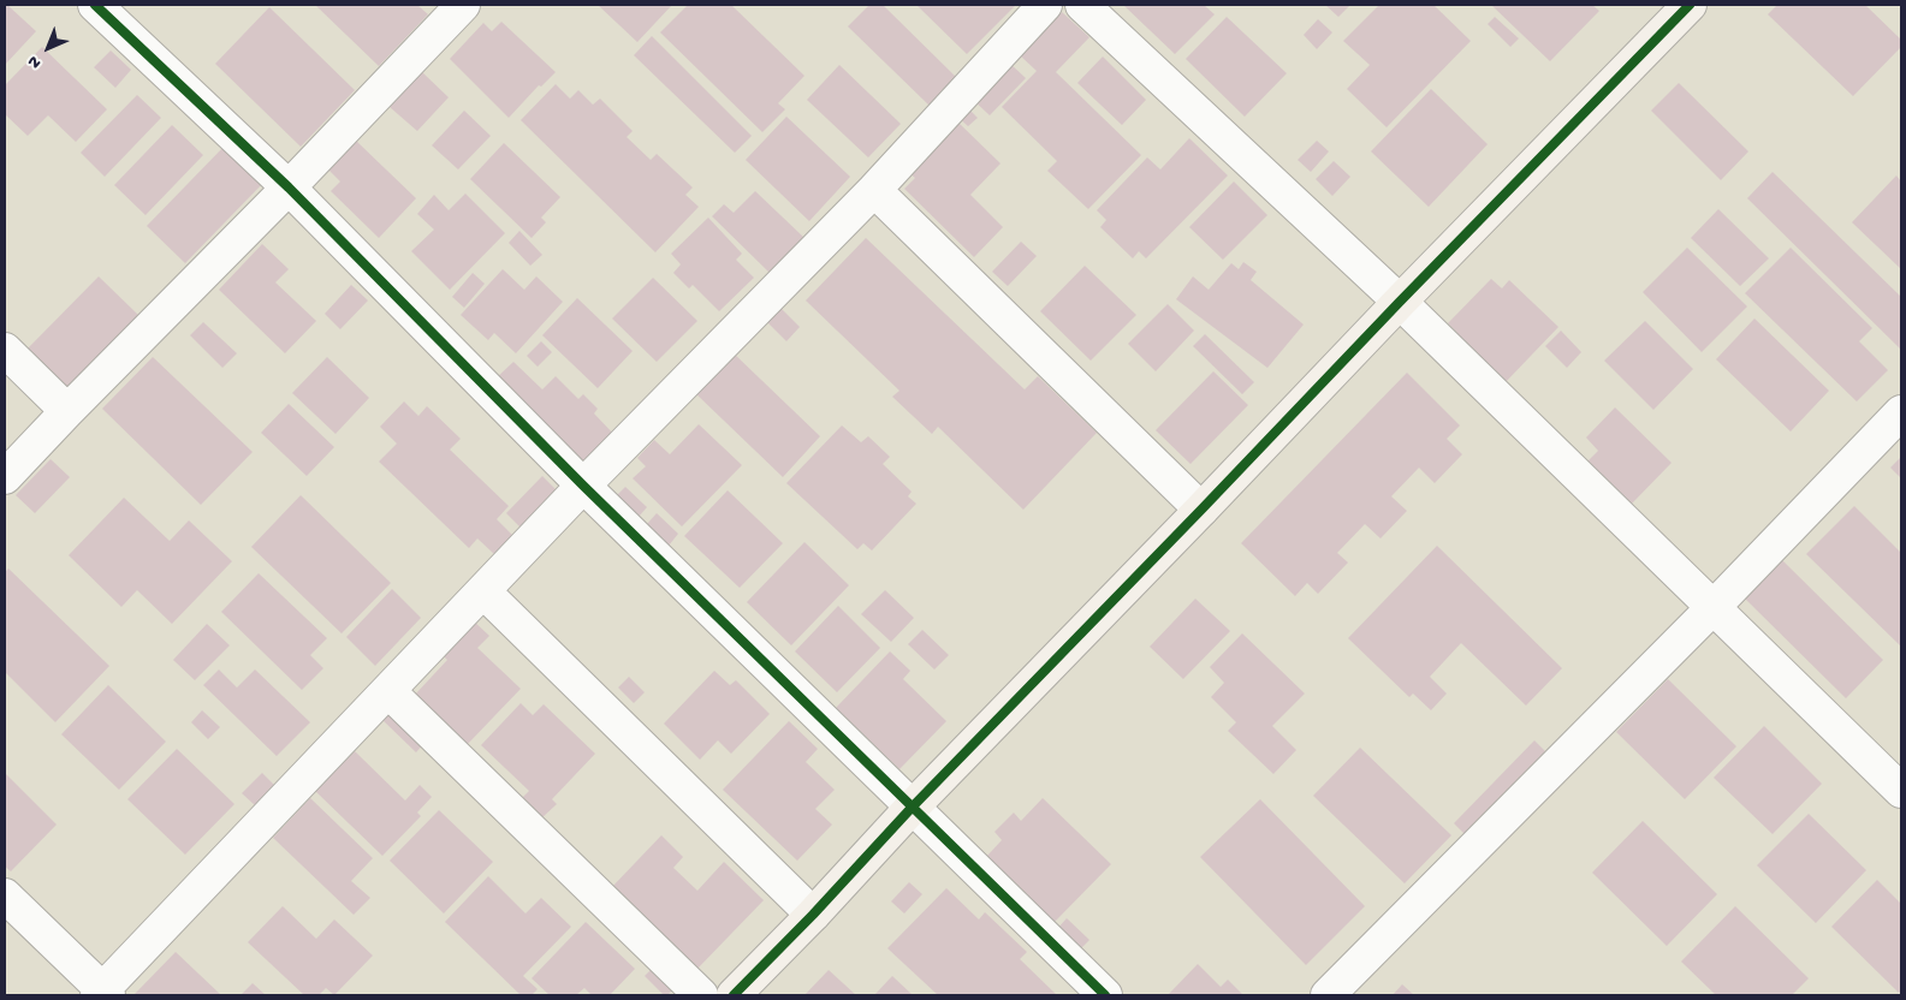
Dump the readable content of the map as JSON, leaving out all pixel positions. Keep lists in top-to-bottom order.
{
  "north": "bottom left"
}
